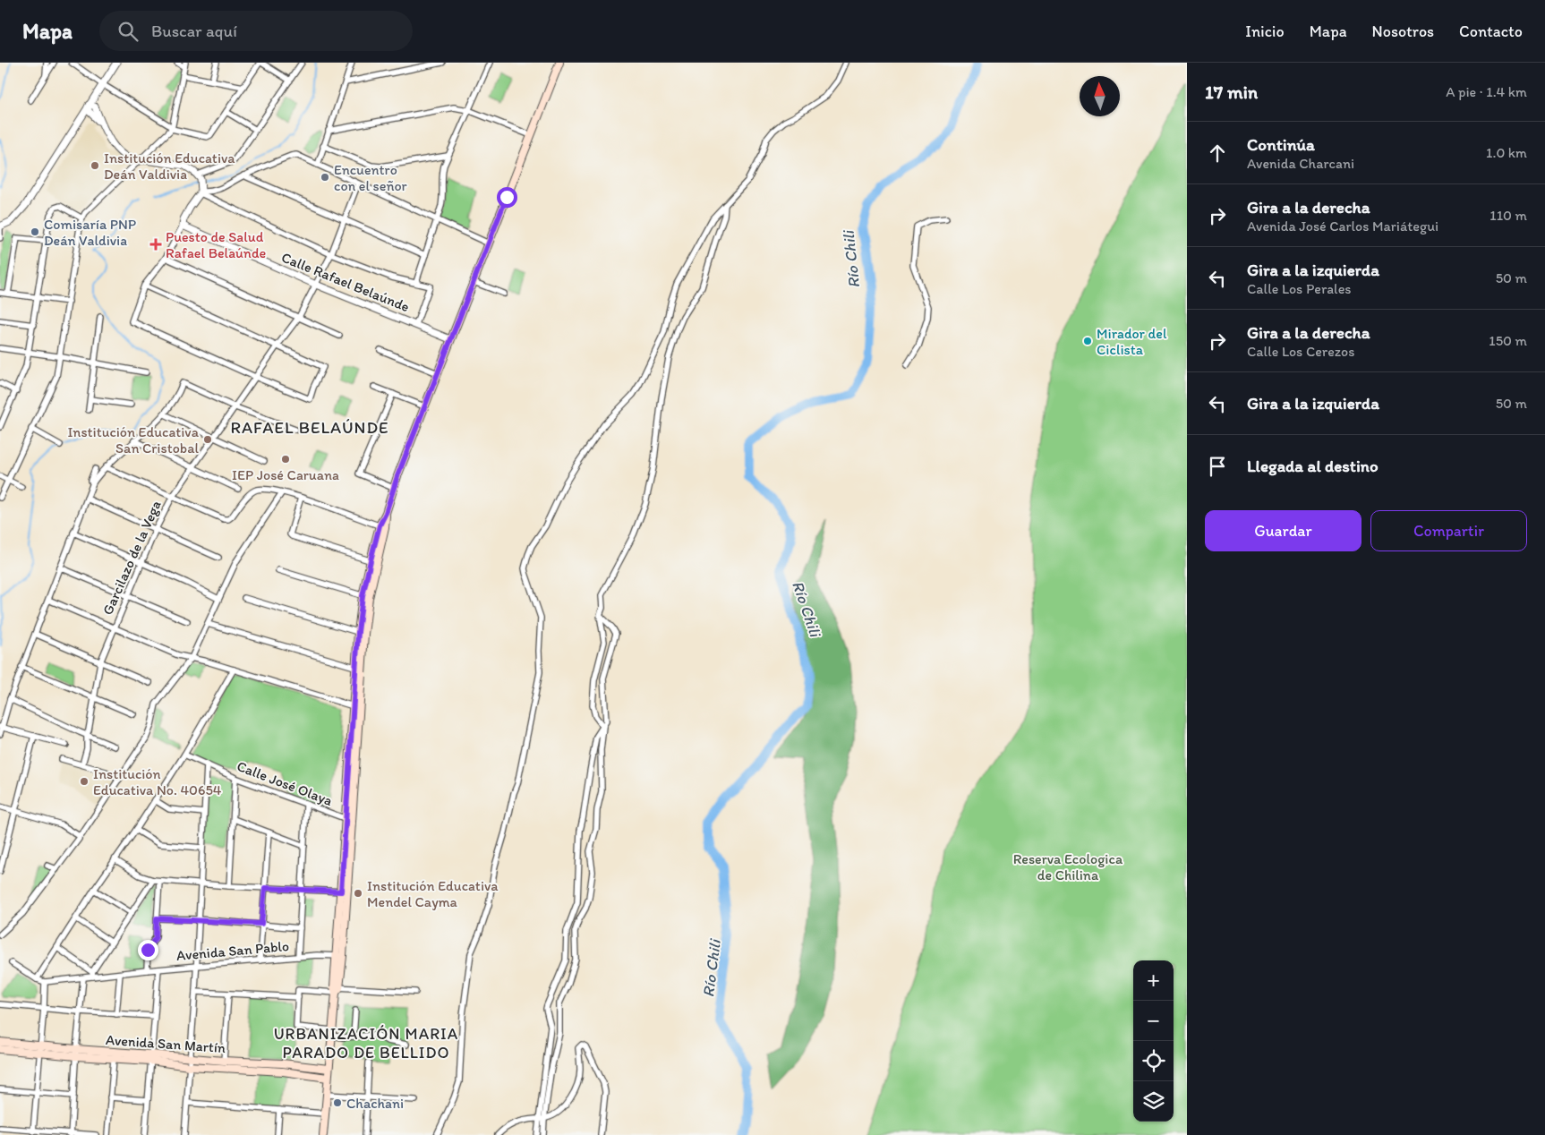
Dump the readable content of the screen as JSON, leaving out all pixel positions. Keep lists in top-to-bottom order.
{
  "streets": {
    "main road": ["Avenida San Martín"],
    "street": [
      "Calle Rafael Belaúnde",
      "Garcilazo de la Vega",
      "Calle José Olaya",
      "Avenida San Pablo"
    ]
  },
  "crossings": [
    ["Calle Rafael Belaúnde", "Garcilazo de la Vega"]
  ],
  "districts": ["RAFAEL BELAÚNDE", "URBANIZACIÓN MARIA PARADO DE BELLIDO"],
  "water": ["Río Chili"],
  "parks": ["Reserva Ecologica de Chilina"],
  "places": {
    "other": [
      "Institución Educativa Deán Valdivia",
      "Encuentro con el señor",
      "Comisaría PNP Deán Valdivia",
      "Mirador del Ciclista",
      "Institución Educativa San Cristobal",
      "IEP José Caruana",
      "Institución Educativa No. 40654",
      "Institución Educativa Mendel Cayma",
      "Chachani"
    ],
    "health": ["Puesto de Salud Rafael Belaúnde"]
  },
  "north": "top",
  "page": {
    "header": "Mapa",
    "search": "Buscar aquí",
    "nav": [
      "Inicio",
      "Mapa",
      "Nosotros",
      "Contacto"
    ],
    "heading": ["17 min", "A pie · 1.4 km"],
    "list": [
      ["Continúa", "Avenida Charcani", "1.0 km"],
      ["Gira a la derecha", "Avenida José Carlos Mariátegui", "110 m"],
      ["Gira a la izquierda", "Calle Los Perales", "50 m"],
      ["Gira a la derecha", "Calle Los Cerezos", "150 m"],
      ["Gira a la izquierda", "50 m"],
      "Llegada al destino"
    ],
    "buttons": ["Guardar", "Compartir"],
    "map_buttons": ["+", "−"]
  }
}
